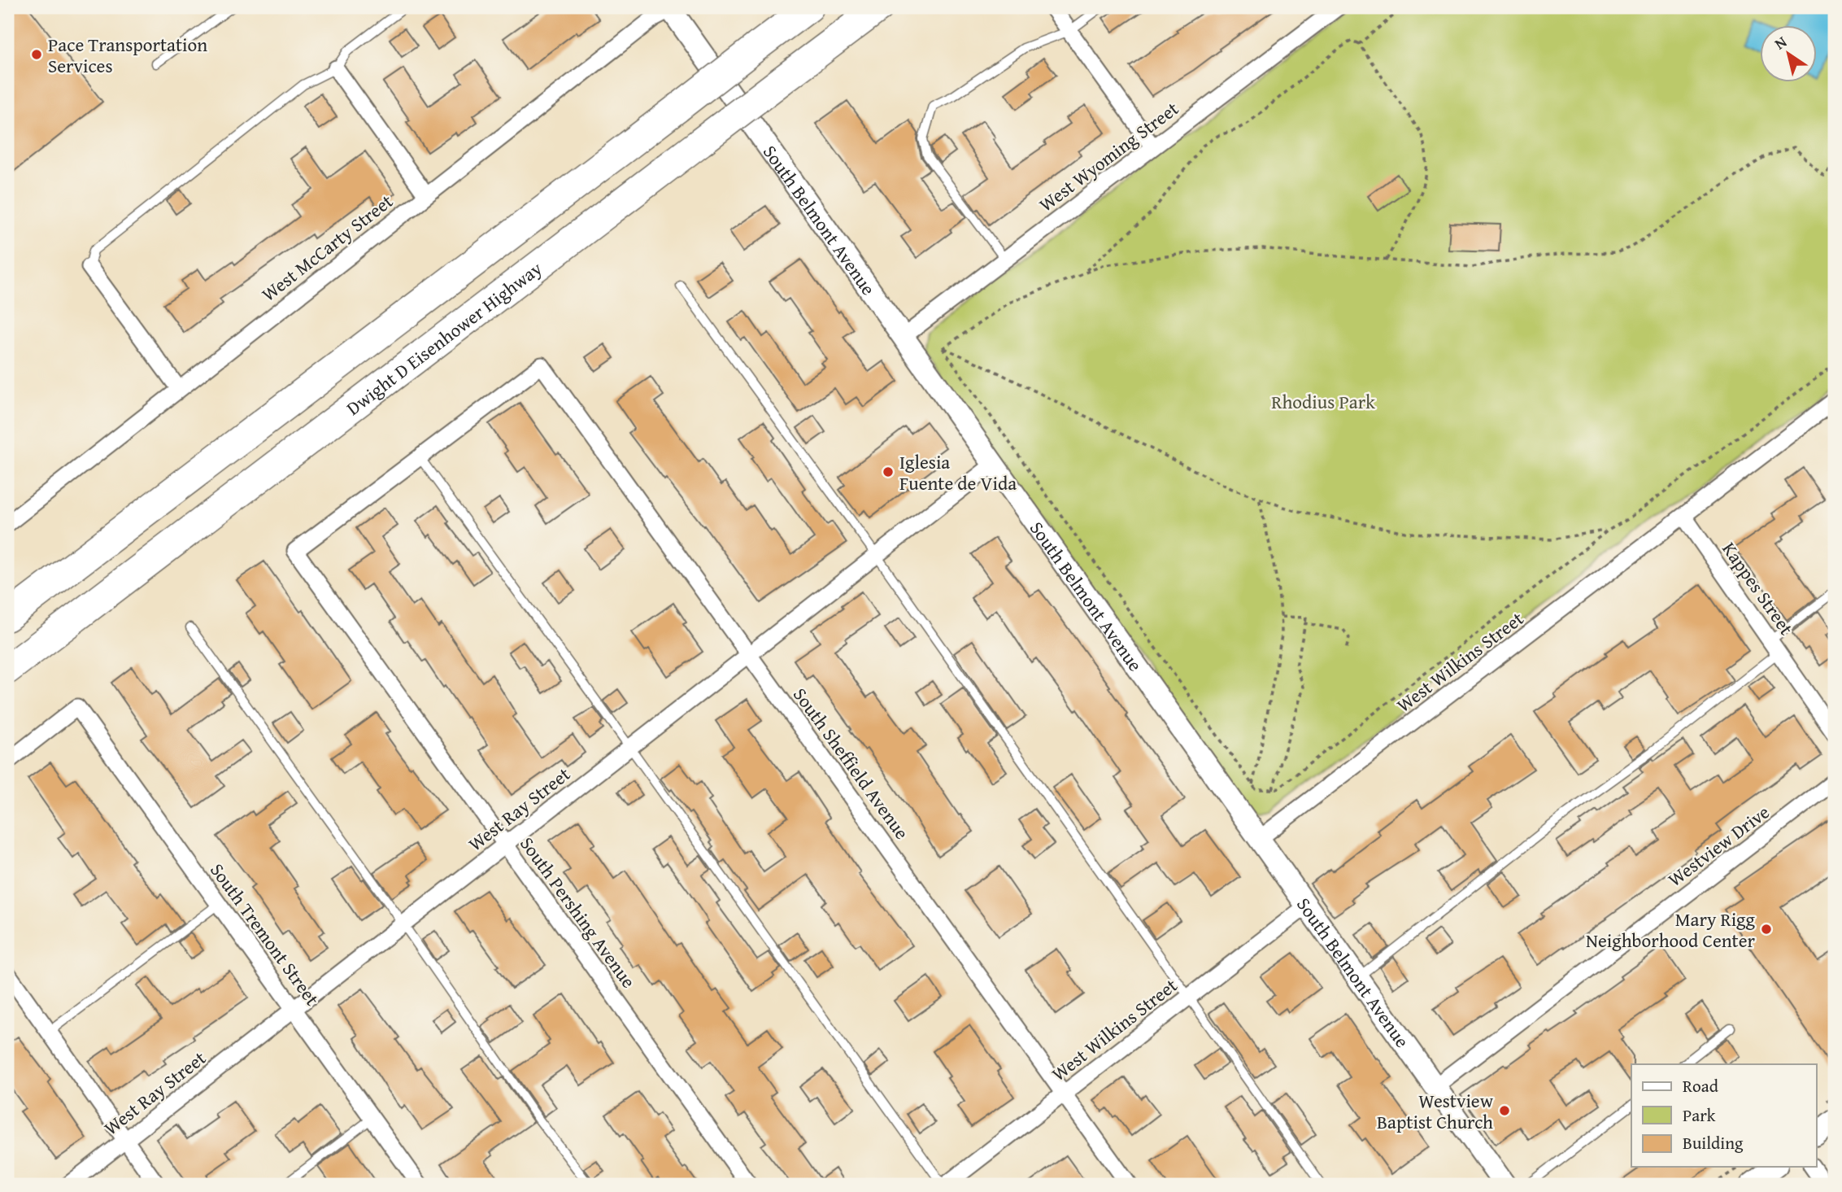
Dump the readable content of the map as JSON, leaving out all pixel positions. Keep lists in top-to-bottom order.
{
  "streets": {
    "highway": ["Dwight D Eisenhower Highway"],
    "main road": ["South Belmont Avenue"],
    "street": [
      "West Wyoming Street",
      "West McCarty Street",
      "Kappes Street",
      "West Wilkins Street",
      "South Sheffield Avenue",
      "West Ray Street",
      "Westview Drive",
      "South Pershing Avenue",
      "South Tremont Street"
    ]
  },
  "crossings": [
    ["West Wyoming Street", "South Belmont Avenue"],
    ["South Belmont Avenue", "West McCarty Street"],
    ["South Belmont Avenue", "West Wilkins Street"],
    ["South Belmont Avenue", "West Ray Street"],
    ["South Belmont Avenue", "Westview Drive"],
    ["Kappes Street", "West Wilkins Street"],
    ["West Wilkins Street", "South Sheffield Avenue"],
    ["South Sheffield Avenue", "West Ray Street"],
    ["South Sheffield Avenue", "South Pershing Avenue"],
    ["West Ray Street", "South Pershing Avenue"],
    ["West Ray Street", "South Tremont Street"]
  ],
  "parks": ["Rhodius Park"],
  "places": [
    "Pace Transportation Services",
    "Iglesia Fuente de Vida",
    "Mary Rigg Neighborhood Center",
    "Westview Baptist Church"
  ],
  "legend": ["Road", "Park", "Building"],
  "north": "top left"
}
